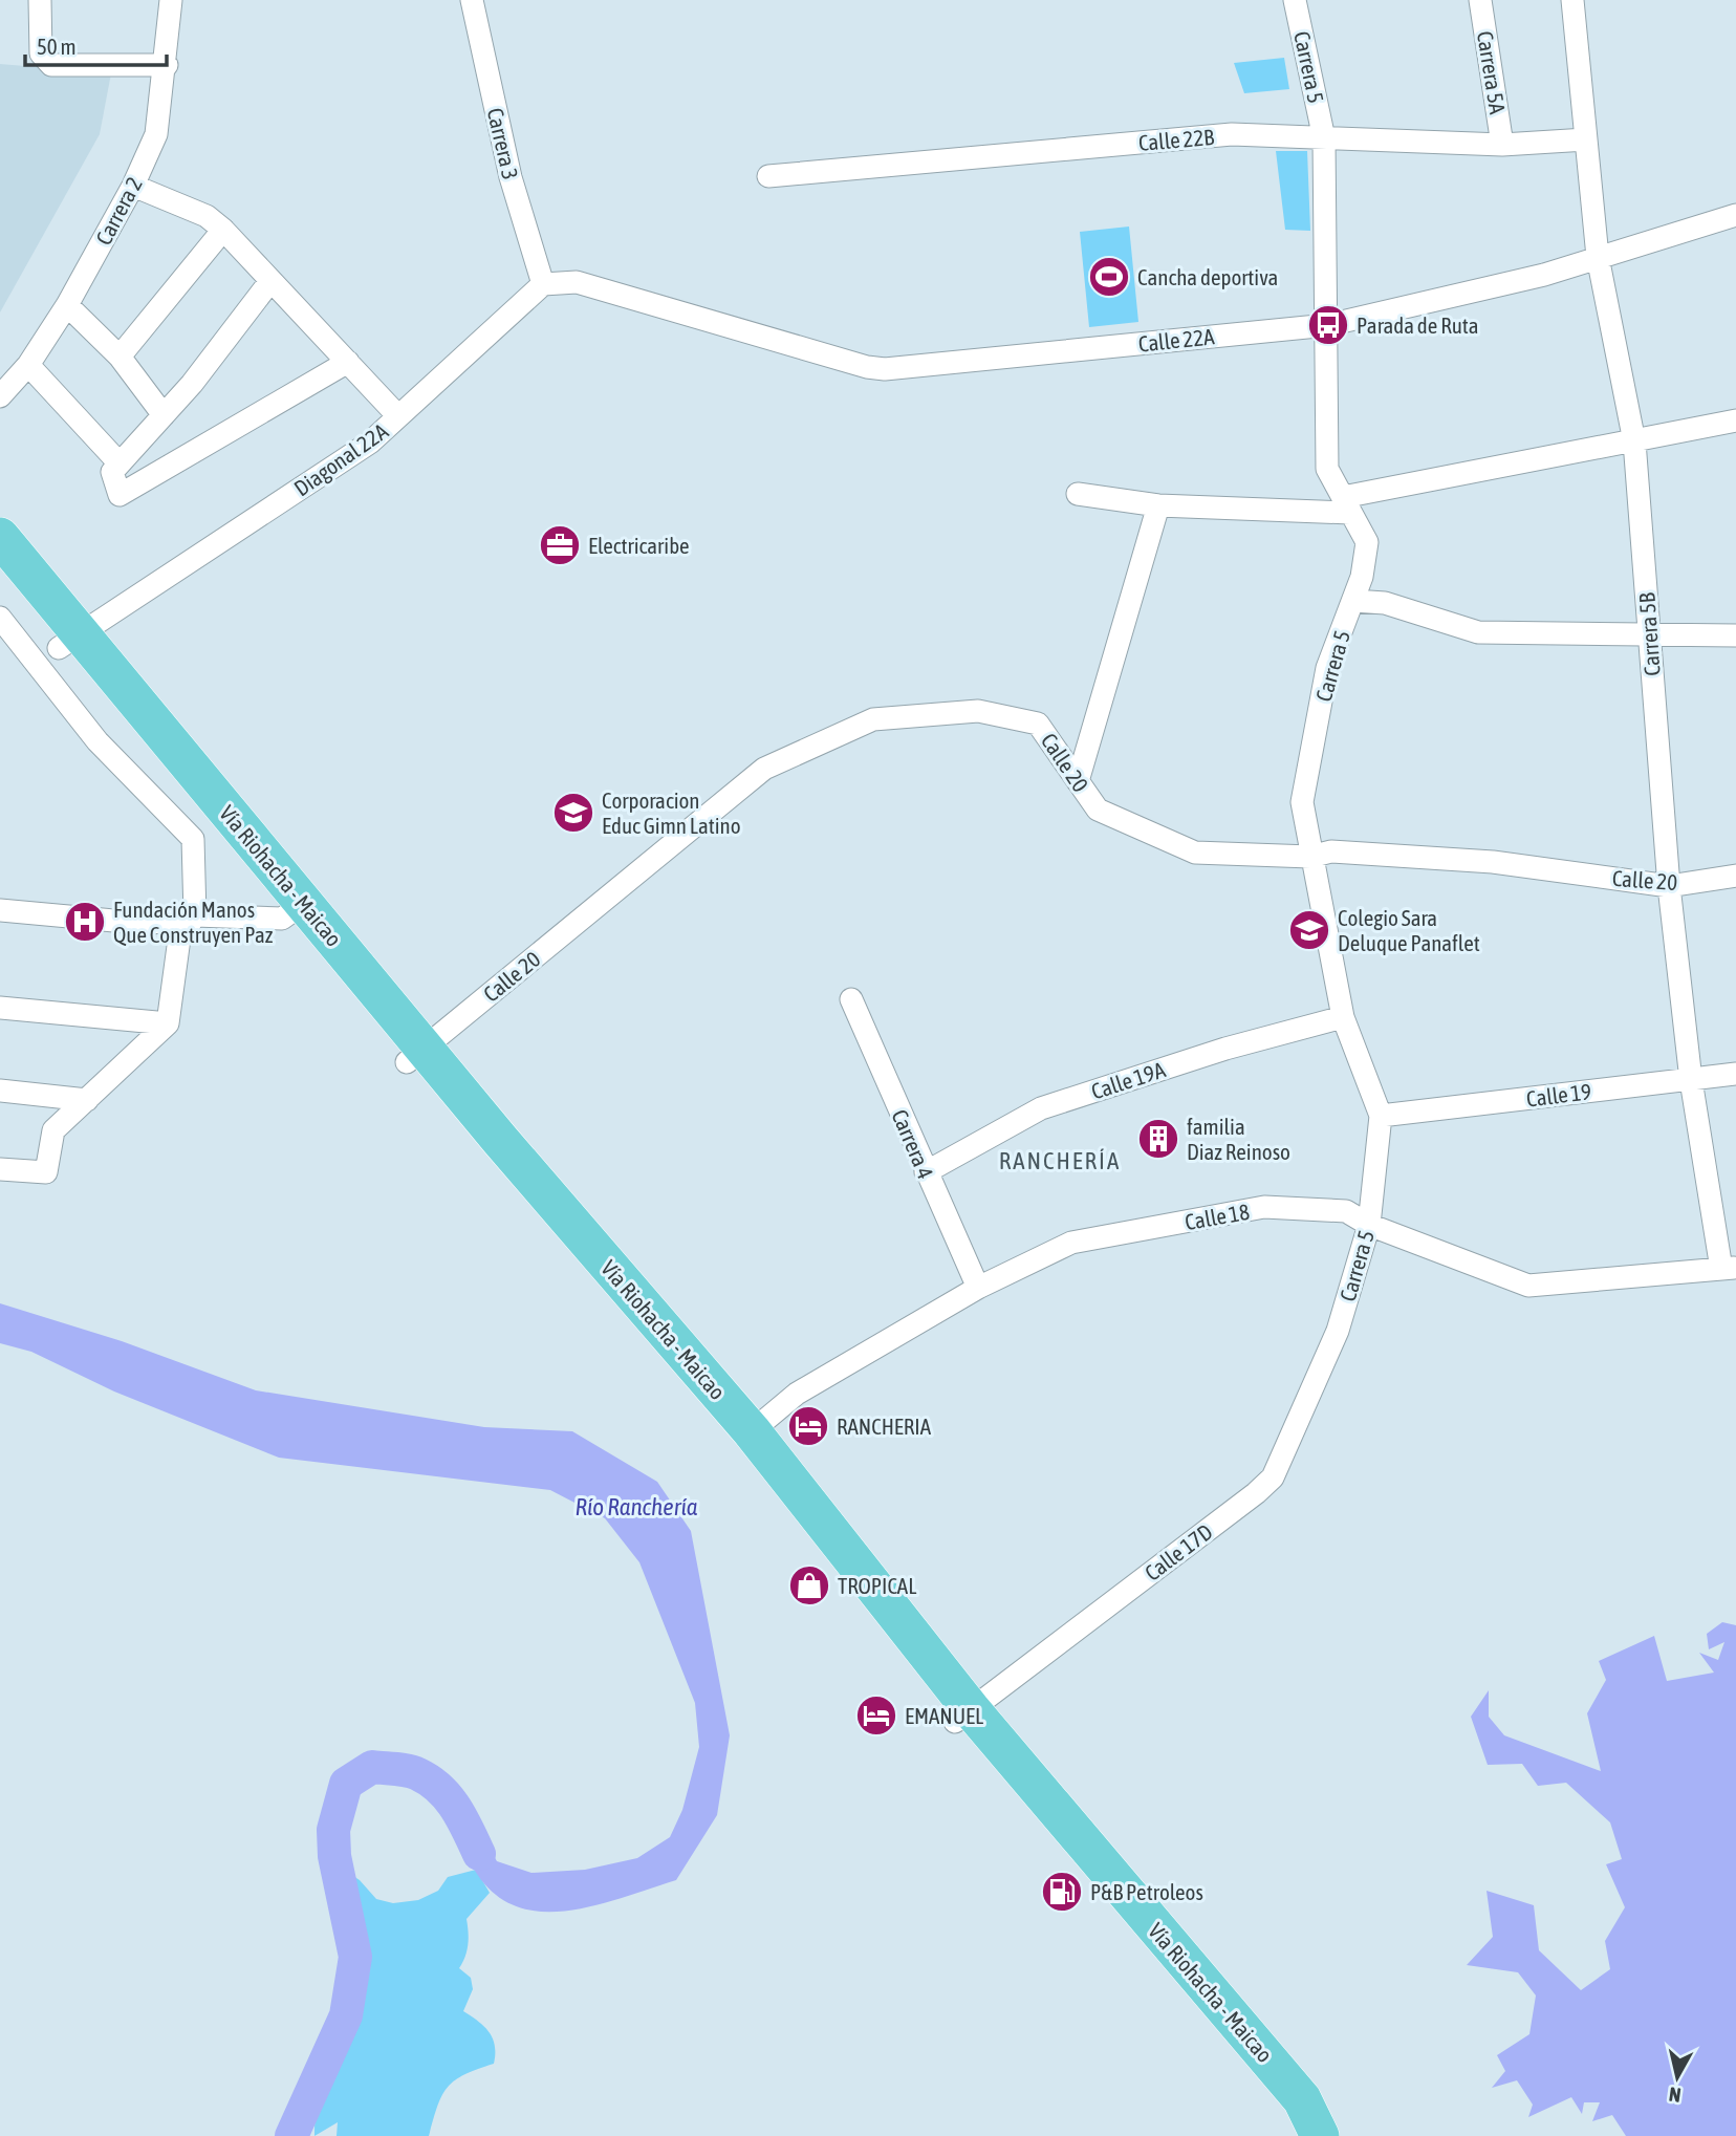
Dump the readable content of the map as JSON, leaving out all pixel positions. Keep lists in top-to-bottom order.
{
  "streets": {
    "highway": ["Vía Riohacha - Maicao"],
    "street": [
      "Carrera 5",
      "Carrera 5A",
      "Calle 22B",
      "Carrera 3",
      "Carrera 2",
      "Calle 22A",
      "Diagonal 22A",
      "Carrera 5B",
      "Calle 20",
      "Calle 19A",
      "Calle 19",
      "Carrera 4",
      "Calle 18",
      "Calle 17D"
    ]
  },
  "crossings": [
    ["Carrera 5", "Calle 22B"],
    ["Carrera 5", "Calle 22A"],
    ["Carrera 5", "Calle 20"],
    ["Carrera 5", "Calle 19A"],
    ["Carrera 5", "Calle 19"],
    ["Carrera 5", "Calle 18"],
    ["Carrera 5", "Calle 17D"],
    ["Carrera 5A", "Calle 22B"],
    ["Calle 22B", "Carrera 5B"],
    ["Carrera 3", "Calle 22A"],
    ["Carrera 3", "Diagonal 22A"],
    ["Calle 22A", "Diagonal 22A"],
    ["Calle 22A", "Carrera 5B"],
    ["Diagonal 22A", "Vía Riohacha - Maicao"],
    ["Carrera 5B", "Calle 20"],
    ["Carrera 5B", "Calle 19"],
    ["Carrera 5B", "Calle 18"],
    ["Calle 20", "Vía Riohacha - Maicao"],
    ["Vía Riohacha - Maicao", "Calle 18"],
    ["Vía Riohacha - Maicao", "Calle 17D"],
    ["Calle 19A", "Carrera 4"],
    ["Carrera 4", "Calle 18"]
  ],
  "districts": ["RANCHERÍA"],
  "water": ["Río Ranchería"],
  "places": {
    "sports": ["Cancha deportiva"],
    "bus stop": ["Parada de Ruta"],
    "office": ["Electricaribe"],
    "school or university": ["Corporacion Educ Gimn Latino", "Colegio Sara Deluque Panaflet"],
    "hospital": ["Fundación Manos Que Construyen Paz"],
    "building": ["familia Diaz Reinoso"],
    "hotel": ["RANCHERIA", "EMANUEL"],
    "shop": ["TROPICAL"],
    "fuel station": ["P&B Petroleos"]
  },
  "scale_bar": "50 m",
  "north": "bottom"
}
